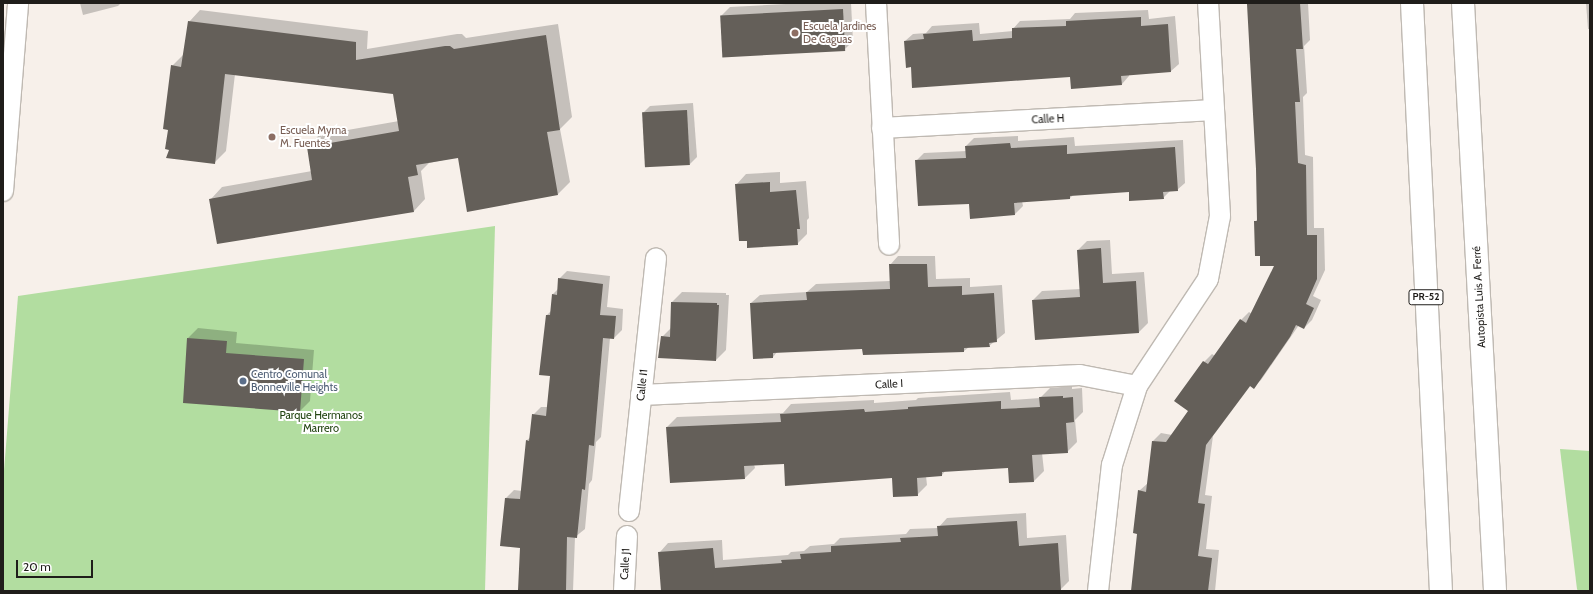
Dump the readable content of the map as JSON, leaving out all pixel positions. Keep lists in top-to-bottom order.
{
  "streets": {
    "highway": ["PR-52", "Autopista Luis A. Ferré"],
    "street": [
      "Calle H",
      "Calle I",
      "Calle I1",
      "Calle J1"
    ]
  },
  "crossings": [
    ["Calle I", "Calle I1"]
  ],
  "parks": ["Parque Hermanos Marrero"],
  "places": ["Escuela Jardines De Caguas", "Escuela Myrna M. Fuentes", "Centro Comunal Bonneville Heights"],
  "scale_bar": "20 m"
}
